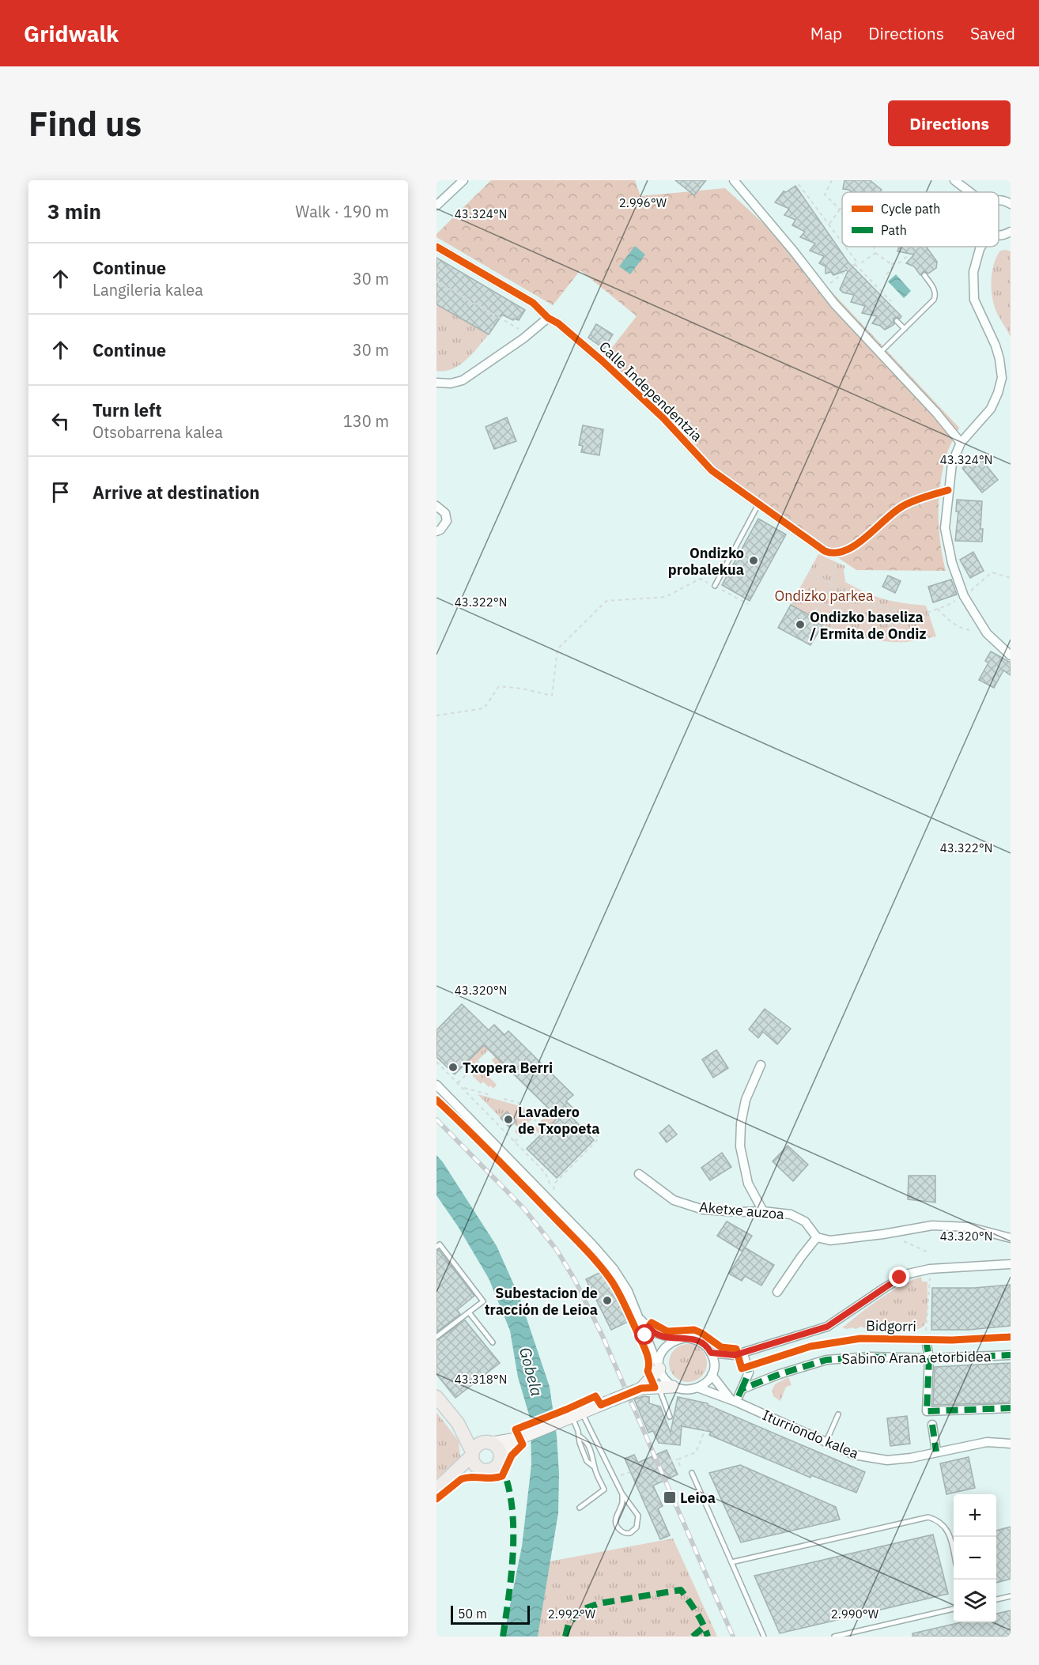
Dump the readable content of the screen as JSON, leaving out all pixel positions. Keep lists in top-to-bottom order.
{
  "streets": {
    "street": [
      "Calle Independentzia",
      "Aketxe auzoa",
      "Sabino Arana etorbidea",
      "Iturriondo kalea"
    ],
    "cycle path": ["Bidgorri"]
  },
  "crossings": [
    ["Sabino Arana etorbidea", "Iturriondo kalea"]
  ],
  "water": ["Gobela"],
  "parks": ["Ondizko parkea"],
  "places": {
    "other": [
      "Ondizko probalekua",
      "Ondizko baseliza / Ermita de Ondiz",
      "Txopera Berri",
      "Lavadero de Txopoeta",
      "Subestacion de tracción de Leioa"
    ],
    "transit": ["Leioa"]
  },
  "legend": ["Cycle path", "Path"],
  "scale_bar": "50 m",
  "page": {
    "header": "Gridwalk",
    "nav": ["Map", "Directions", "Saved"],
    "buttons": "Directions",
    "title": "Find us",
    "heading": ["3 min", "Walk · 190 m"],
    "list": [
      ["Continue", "Langileria kalea", "30 m"],
      ["Continue", "30 m"],
      ["Turn left", "Otsobarrena kalea", "130 m"],
      "Arrive at destination"
    ],
    "map_buttons": ["+", "−"],
    "scale": "50 m"
  },
  "coordinates": [
    "2.996°W",
    "43.324°N",
    "43.322°N",
    "43.320°N",
    "43.318°N",
    "2.992°W",
    "2.990°W"
  ]
}
